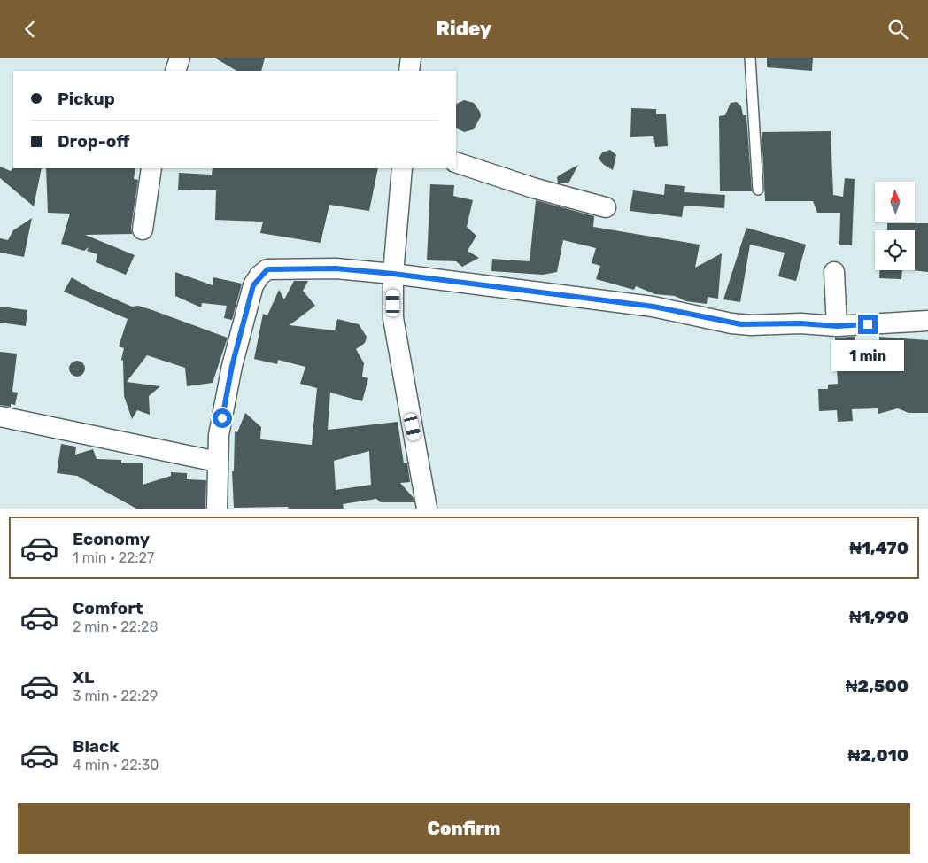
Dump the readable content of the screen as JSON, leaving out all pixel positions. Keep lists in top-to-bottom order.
{
  "north": "top",
  "page": {
    "header": "Ridey",
    "banner": ["Pickup", "Drop-off"],
    "bubble": "1 min",
    "list": [
      {
        "name": "Economy",
        "note": "1 min · 22:27",
        "value": "₦1,470"
      },
      {
        "name": "Comfort",
        "note": "2 min · 22:28",
        "value": "₦1,990"
      },
      {
        "name": "XL",
        "note": "3 min · 22:29",
        "value": "₦2,500"
      },
      {
        "name": "Black",
        "note": "4 min · 22:30",
        "value": "₦2,010"
      }
    ],
    "buttons": "Confirm"
  }
}
